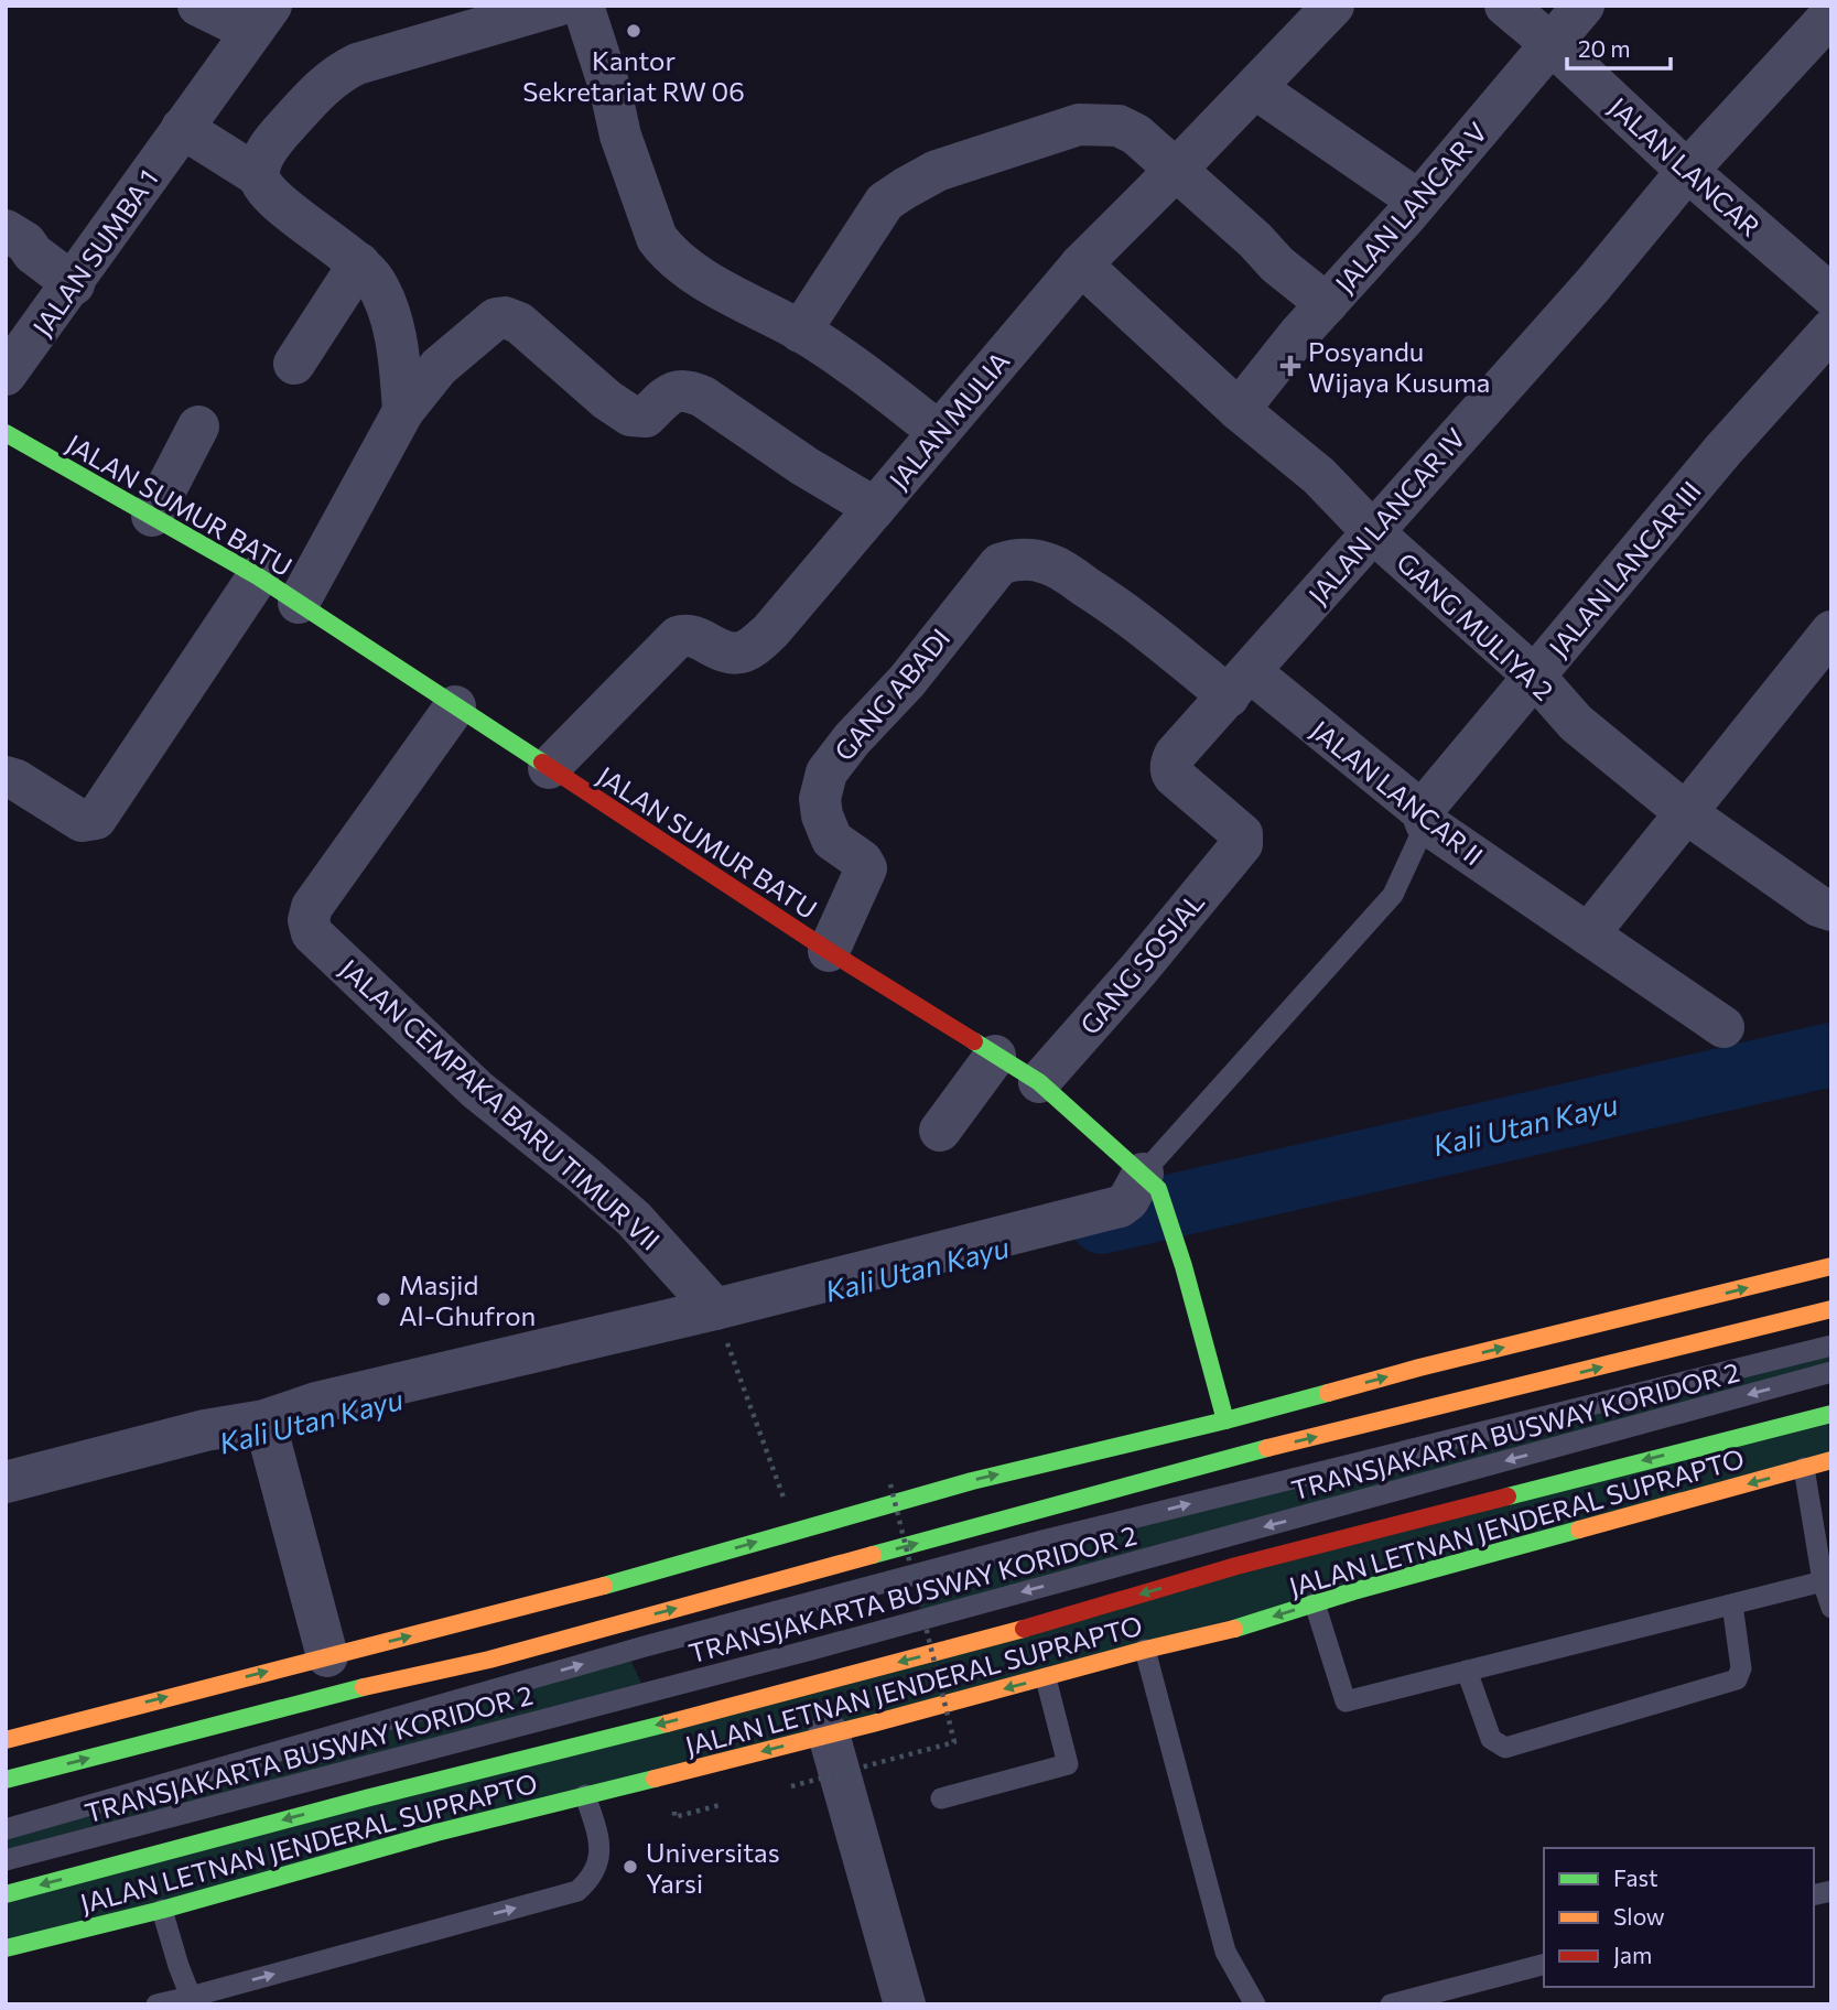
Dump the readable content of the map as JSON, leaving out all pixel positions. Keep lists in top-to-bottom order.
{
  "streets": {
    "main road": ["JALAN SUMUR BATU", "JALAN LETNAN JENDERAL SUPRAPTO"],
    "street": [
      "JALAN LANCAR",
      "JALAN LANCAR V",
      "JALAN SUMBA 1",
      "JALAN MULIA",
      "JALAN LANCAR IV",
      "JALAN LANCAR III",
      "GANG MULIYA 2",
      "GANG ABADI",
      "JALAN LANCAR II",
      "GANG SOSIAL",
      "JALAN CEMPAKA BARU TIMUR VII"
    ],
    "lane": ["TRANSJAKARTA BUSWAY KORIDOR 2"]
  },
  "crossings": [
    ["JALAN LANCAR", "JALAN LANCAR V"],
    ["JALAN LANCAR", "JALAN LANCAR IV"],
    ["JALAN LANCAR V", "GANG MULIYA 2"],
    ["JALAN MULIA", "JALAN SUMUR BATU"],
    ["JALAN MULIA", "GANG MULIYA 2"],
    ["JALAN SUMUR BATU", "GANG ABADI"],
    ["JALAN SUMUR BATU", "GANG SOSIAL"],
    ["JALAN SUMUR BATU", "JALAN CEMPAKA BARU TIMUR VII"],
    ["JALAN LANCAR IV", "GANG MULIYA 2"],
    ["JALAN LANCAR IV", "JALAN LANCAR II"],
    ["JALAN LANCAR IV", "GANG SOSIAL"],
    ["JALAN LANCAR III", "GANG MULIYA 2"],
    ["JALAN LANCAR III", "JALAN LANCAR II"],
    ["GANG ABADI", "JALAN LANCAR II"]
  ],
  "water": ["Kali Utan Kayu"],
  "places": {
    "other": ["Kantor Sekretariat RW 06", "Masjid Al-Ghufron", "Universitas Yarsi"],
    "health": ["Posyandu Wijaya Kusuma"]
  },
  "legend": ["Fast", "Slow", "Jam"],
  "scale_bar": "20 m"
}
